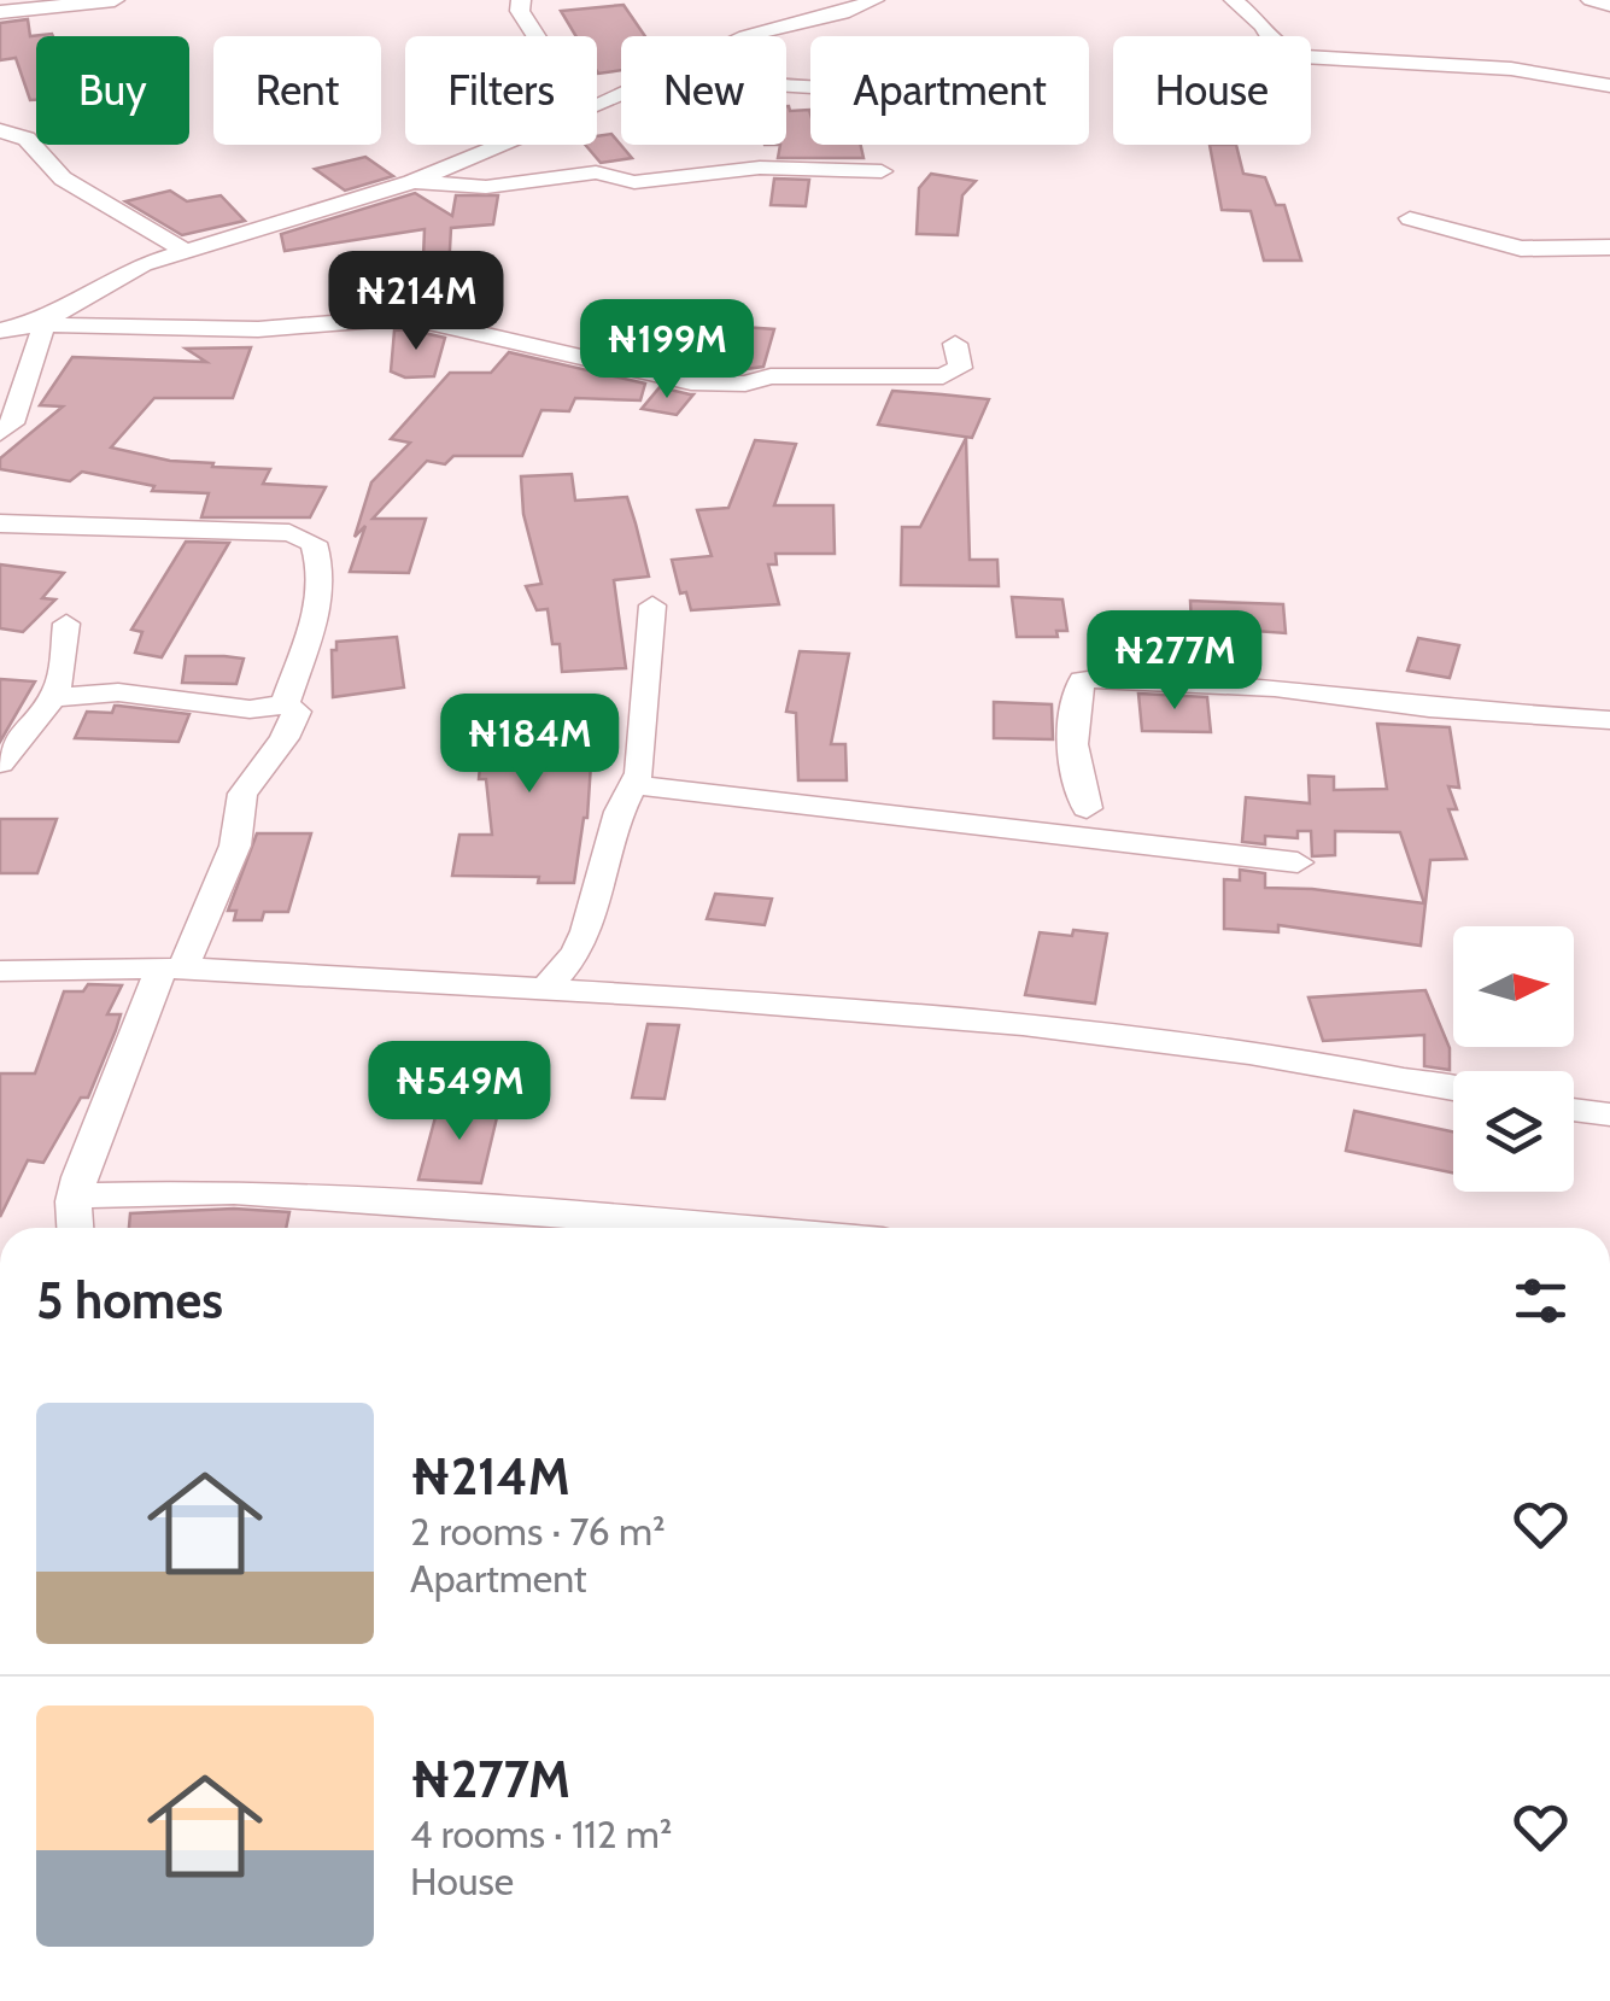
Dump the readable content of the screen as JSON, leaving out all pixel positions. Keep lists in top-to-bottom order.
{
  "north": "right",
  "page": {
    "chip": [
      "Buy",
      "Rent",
      "Filters",
      "New",
      "Apartment",
      "House"
    ],
    "price": [
      "₦214M",
      "₦199M",
      "₦277M",
      "₦184M",
      "₦549M"
    ],
    "heading": "5 homes",
    "list": [
      {
        "name": "₦214M",
        "note": "2 rooms · 76 m² · Apartment"
      },
      {
        "name": "₦277M",
        "note": "4 rooms · 112 m² · House"
      }
    ]
  }
}
